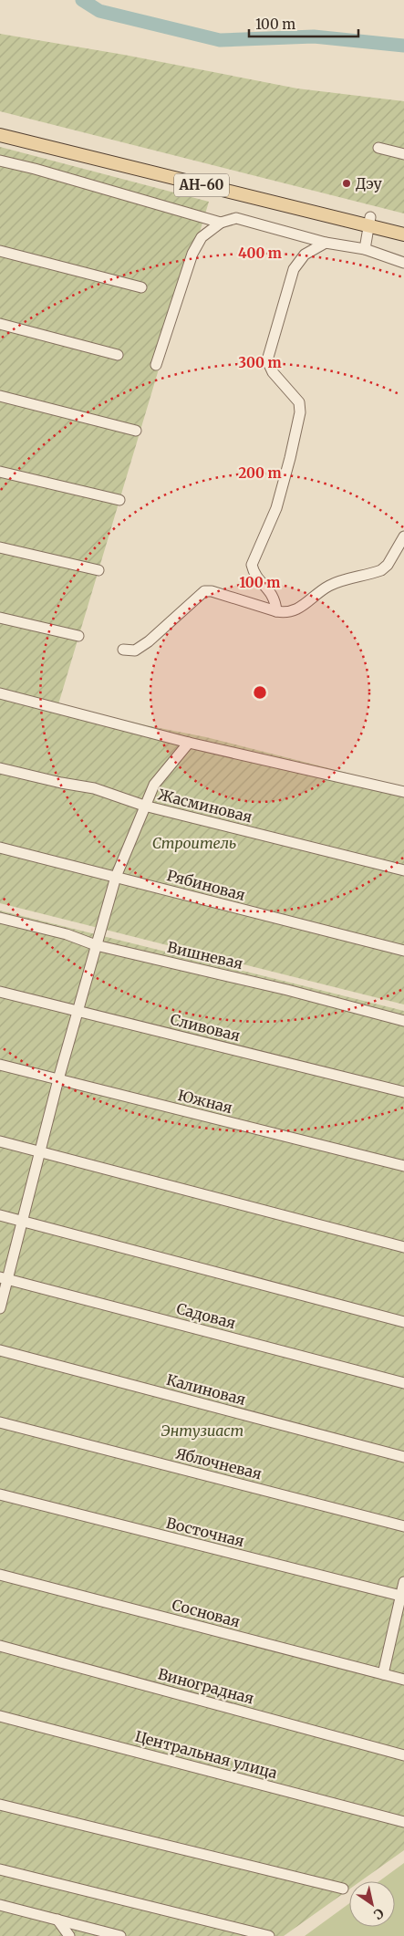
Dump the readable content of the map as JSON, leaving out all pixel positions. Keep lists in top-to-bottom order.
{
  "streets": {
    "main road": ["АН-60"],
    "street": [
      "Жасминовая",
      "Рябиновая",
      "Вишневая",
      "Сливовая",
      "Южная",
      "Садовая",
      "Калиновая",
      "Яблочневая",
      "Восточная",
      "Сосновая",
      "Виноградная",
      "Центральная улица"
    ]
  },
  "parks": ["Строитель", "Энтузиаст"],
  "places": ["Дэу"],
  "scale_bar": "100 m",
  "north": "bottom right",
  "rings": [
    "400 m",
    "300 m",
    "200 m",
    "100 m"
  ]
}
